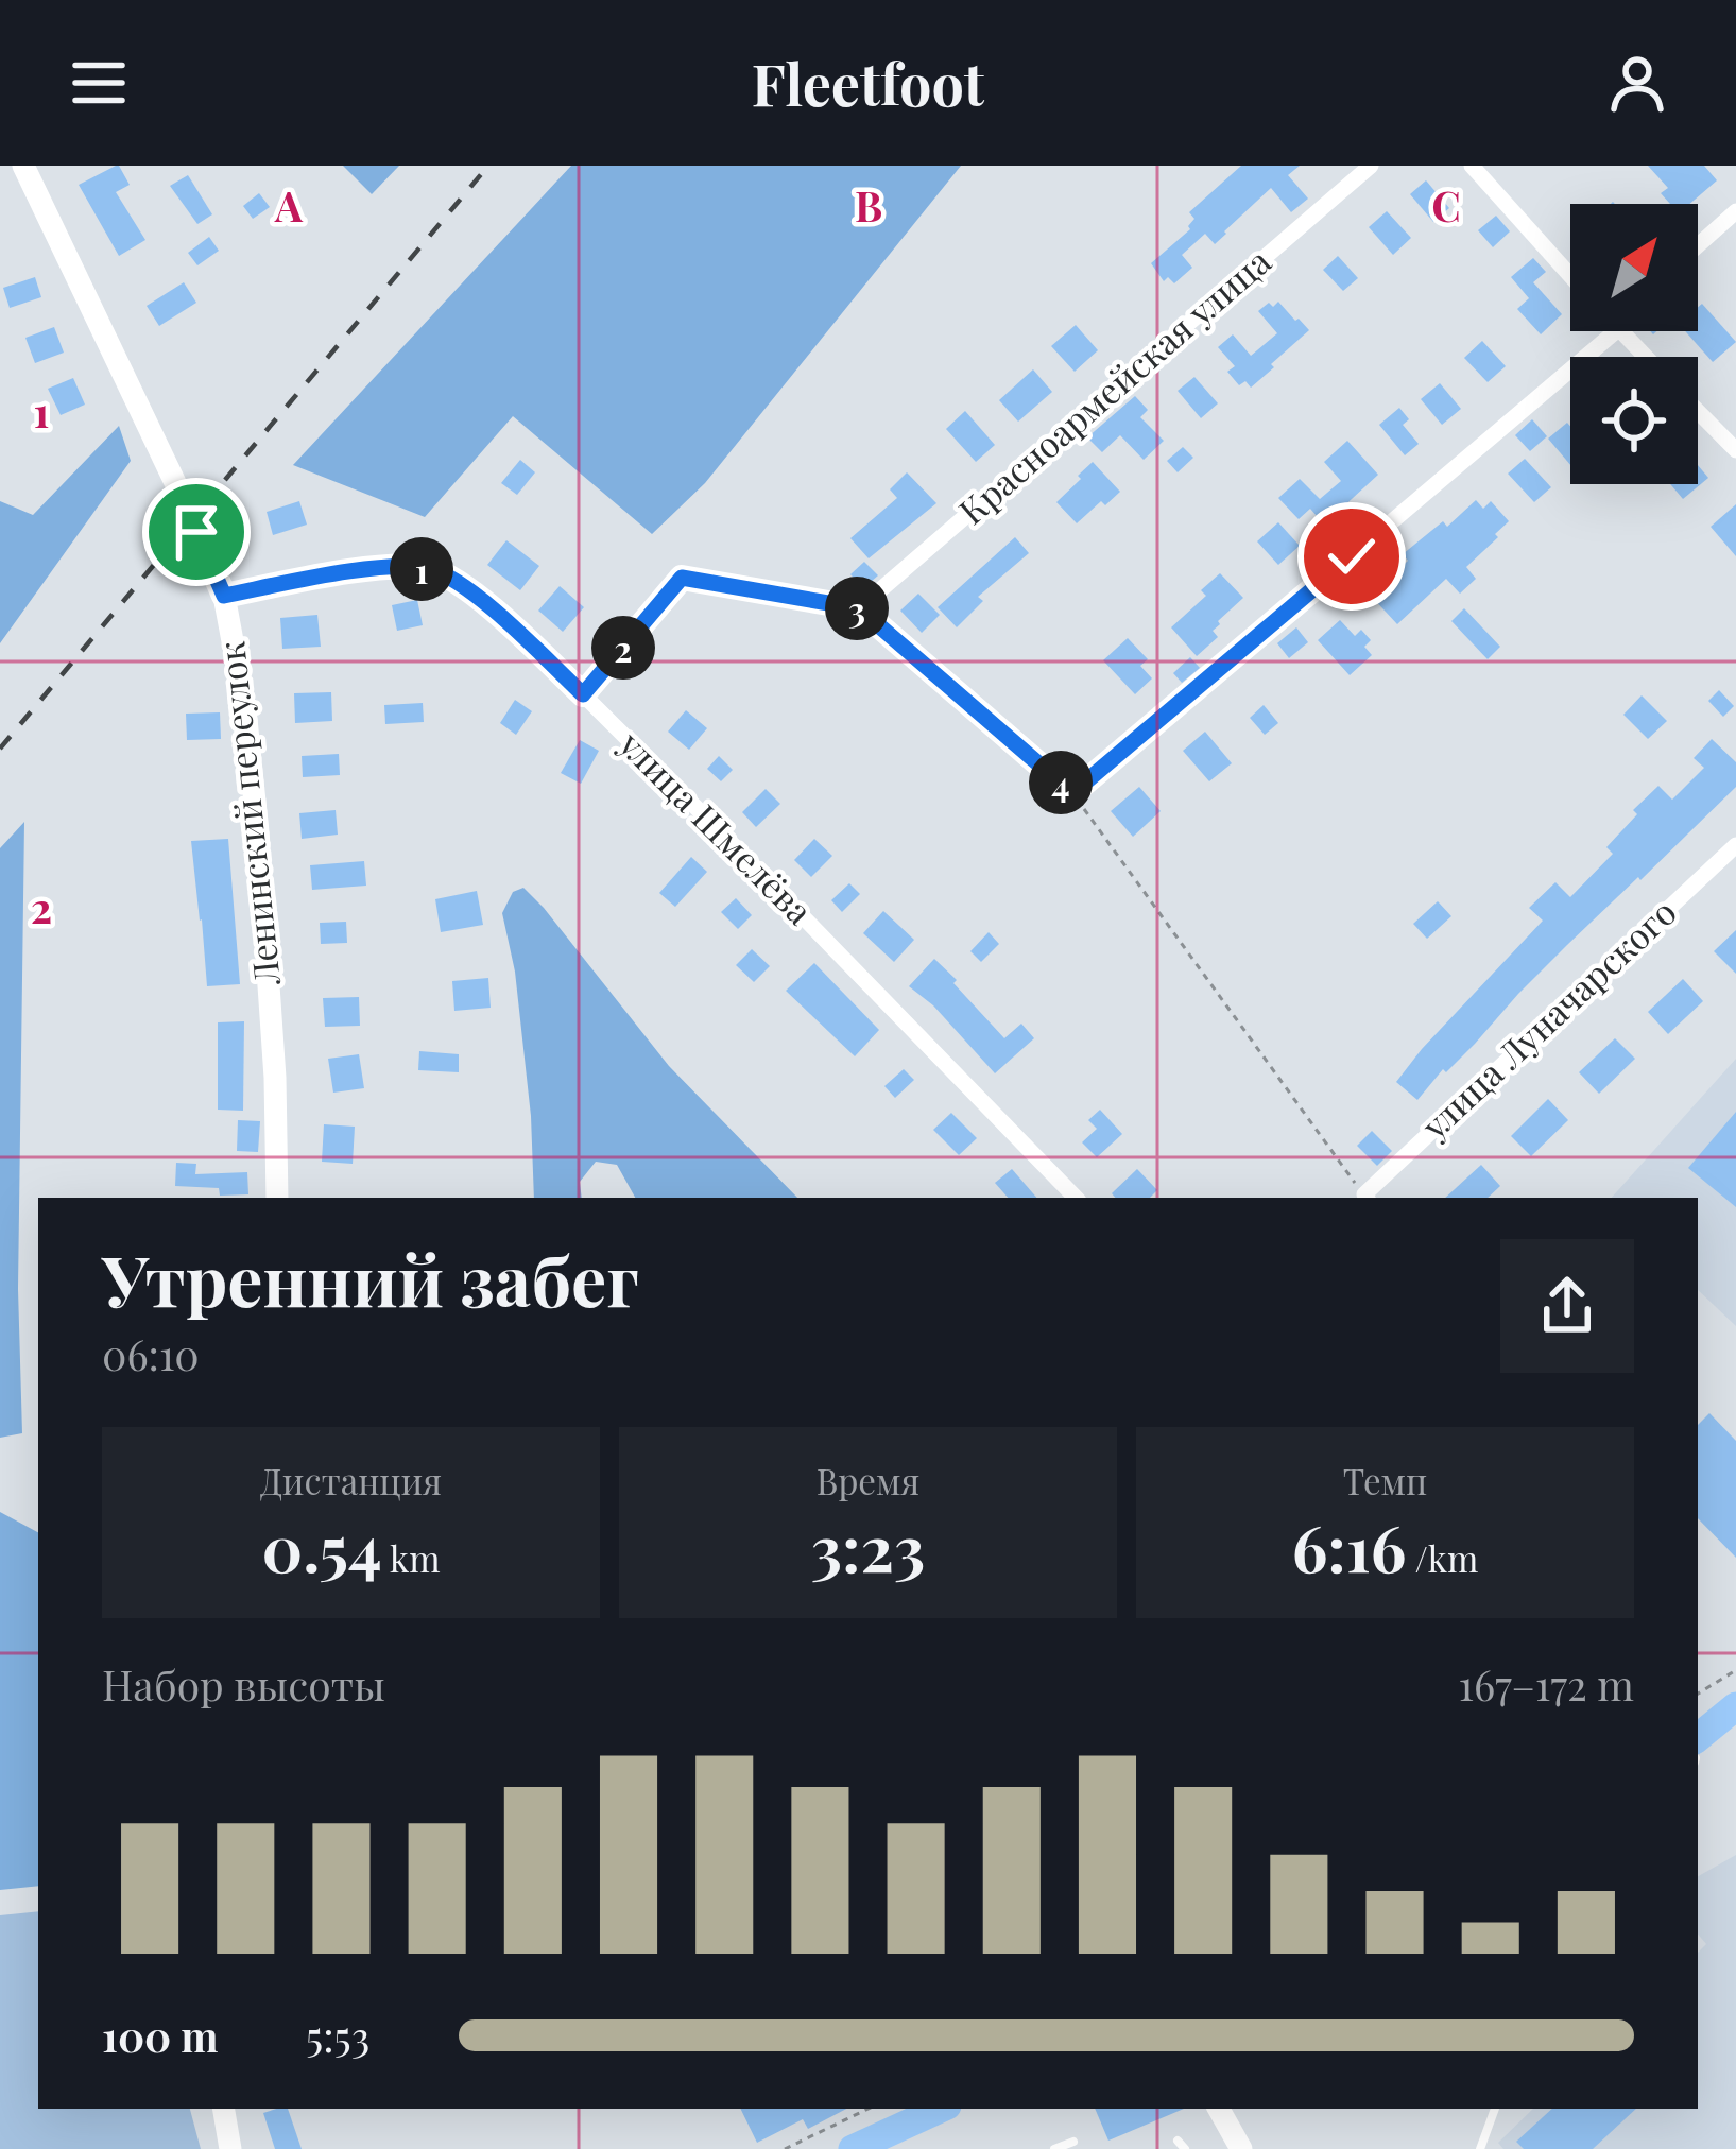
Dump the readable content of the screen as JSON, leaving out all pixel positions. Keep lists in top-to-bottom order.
{
  "streets": {
    "main road": ["Ленинский переулок"],
    "street": ["Красноармейская улица", "улица Шмелёва", "улица Луначарского"]
  },
  "crossings": [
    ["Ленинский переулок", "улица Шмелёва"]
  ],
  "north": "top right",
  "page": {
    "header": "Fleetfoot",
    "pins": [
      "1",
      "3",
      "2",
      "4"
    ],
    "heading": ["Утренний забег", "06:10"],
    "stats": [
      ["Дистанция", "0.54 km"],
      ["Время", "3:23"],
      ["Темп", "6:16 /km"]
    ],
    "chart": ["Набор высоты", "167–172 m"],
    "list": [
      {
        "name": "100 m",
        "note": "5:53"
      }
    ]
  },
  "grid": {
    "columns": ["A", "B", "C"],
    "rows": ["1", "2"]
  }
}
